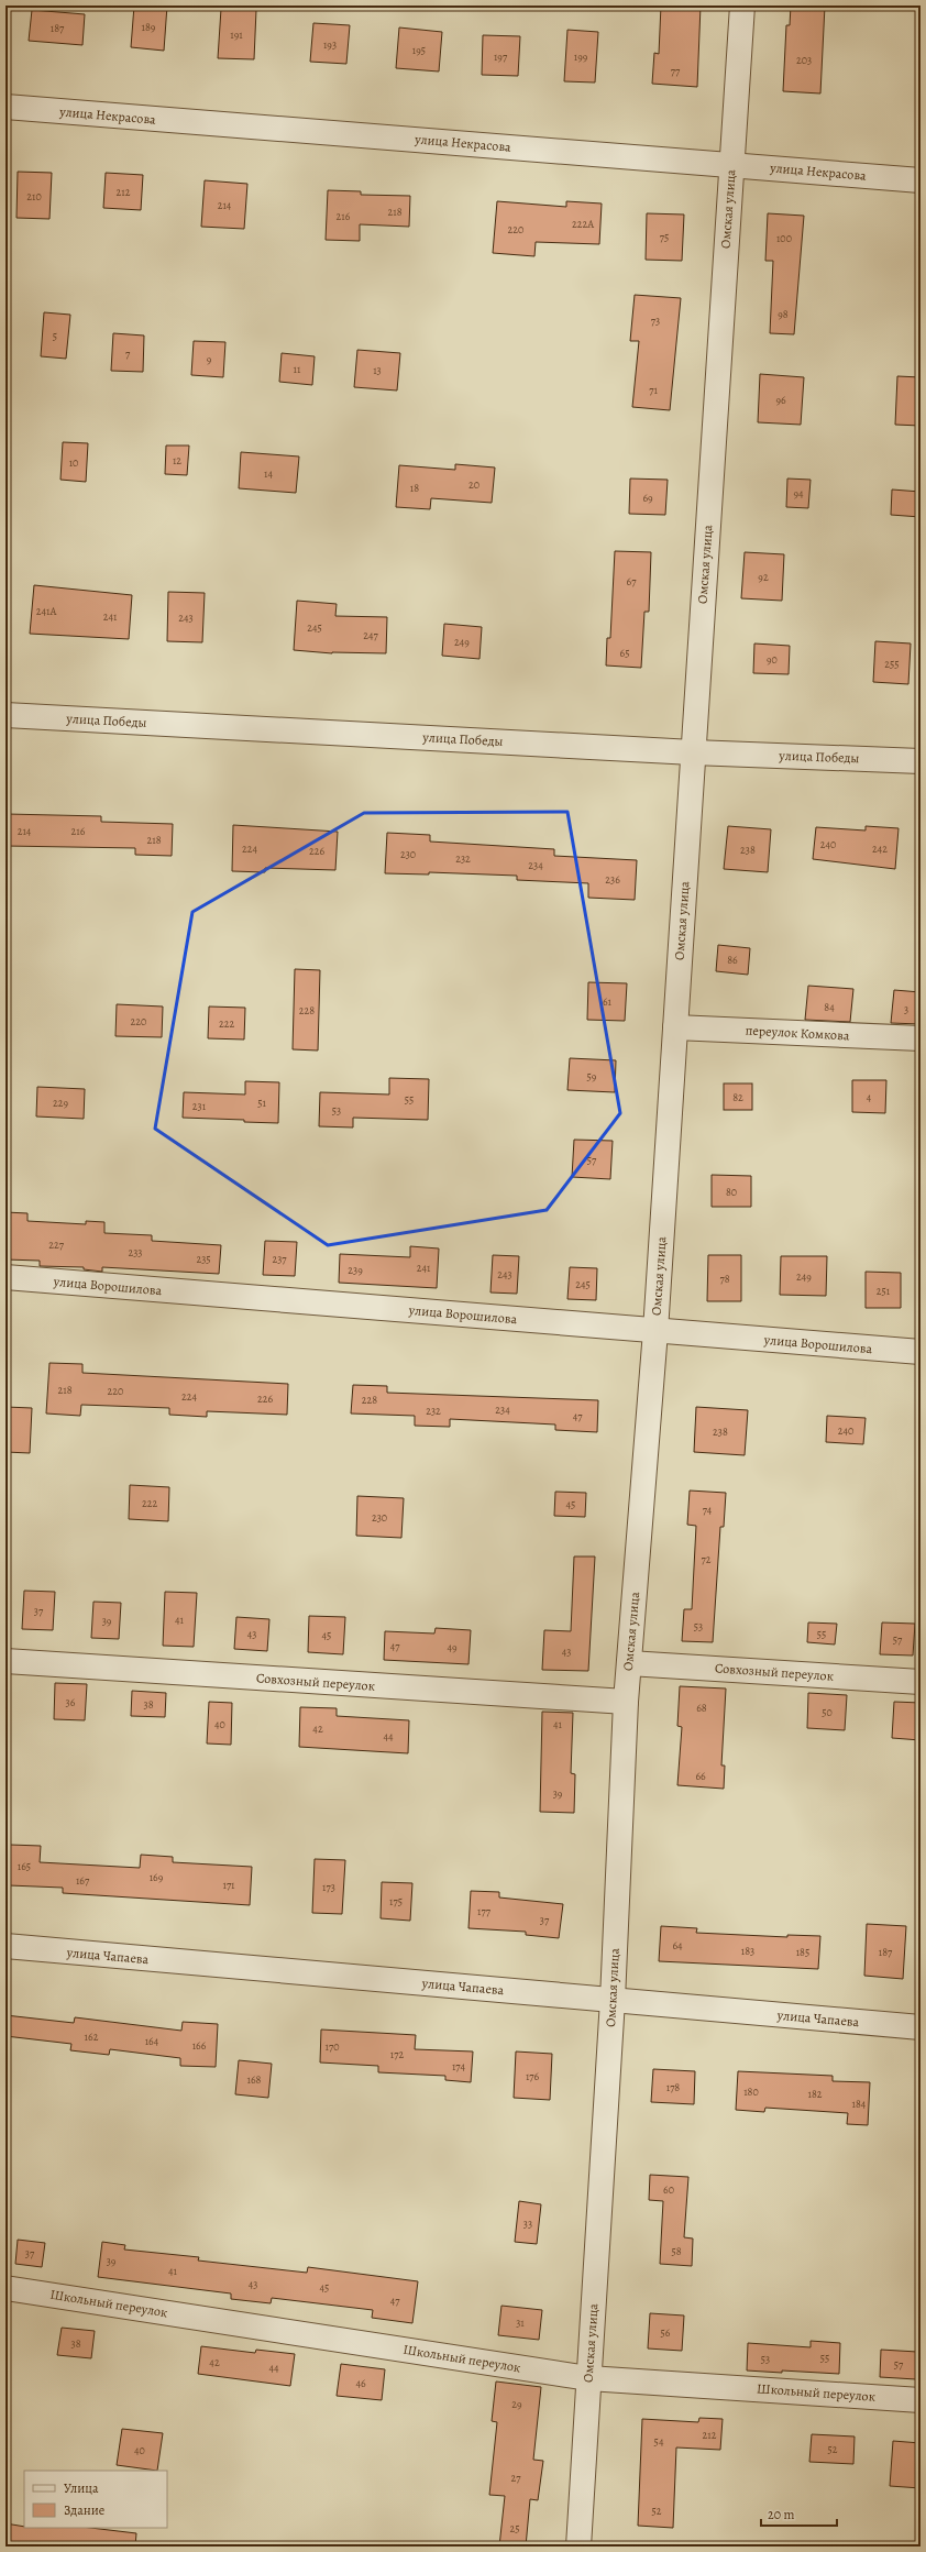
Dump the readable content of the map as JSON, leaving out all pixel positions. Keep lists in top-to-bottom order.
{
  "streets": {
    "street": [
      "улица Некрасова",
      "Омская улица",
      "улица Победы",
      "переулок Комкова",
      "улица Ворошилова",
      "Совхозный переулок",
      "улица Чапаева",
      "Школьный переулок"
    ]
  },
  "crossings": [
    ["улица Некрасова", "Омская улица"],
    ["Омская улица", "улица Победы"],
    ["Омская улица", "переулок Комкова"],
    ["Омская улица", "улица Ворошилова"],
    ["Омская улица", "Совхозный переулок"],
    ["Омская улица", "улица Чапаева"],
    ["Омская улица", "Школьный переулок"]
  ],
  "house_numbers": [
    "189",
    "187",
    "191",
    "193",
    "195",
    "197",
    "199",
    "203",
    "77",
    "212",
    "210",
    "214",
    "218",
    "216",
    "222А",
    "220",
    "75",
    "100",
    "98",
    "73",
    "5",
    "7",
    "9",
    "11",
    "13",
    "71",
    "96",
    "12",
    "10",
    "14",
    "20",
    "18",
    "94",
    "69",
    "92",
    "67",
    "241А",
    "241",
    "243",
    "245",
    "247",
    "249",
    "65",
    "90",
    "255",
    "214",
    "216",
    "218",
    "240",
    "224",
    "242",
    "238",
    "226",
    "230",
    "232",
    "234",
    "236",
    "86",
    "61",
    "84",
    "3",
    "228",
    "220",
    "222",
    "59",
    "82",
    "4",
    "55",
    "229",
    "51",
    "231",
    "53",
    "57",
    "80",
    "227",
    "233",
    "235",
    "237",
    "241",
    "239",
    "243",
    "249",
    "78",
    "245",
    "251",
    "218",
    "220",
    "224",
    "226",
    "228",
    "234",
    "232",
    "47",
    "240",
    "238",
    "222",
    "45",
    "74",
    "230",
    "72",
    "37",
    "41",
    "39",
    "53",
    "43",
    "55",
    "45",
    "57",
    "47",
    "49",
    "43",
    "36",
    "38",
    "68",
    "50",
    "40",
    "41",
    "42",
    "44",
    "66",
    "39",
    "165",
    "169",
    "167",
    "171",
    "173",
    "175",
    "177",
    "37",
    "64",
    "183",
    "185",
    "187",
    "162",
    "164",
    "166",
    "170",
    "172",
    "174",
    "176",
    "168",
    "178",
    "180",
    "182",
    "184",
    "60",
    "33",
    "58",
    "37",
    "39",
    "41",
    "43",
    "45",
    "47",
    "31",
    "56",
    "38",
    "55",
    "53",
    "42",
    "57",
    "44",
    "46",
    "29",
    "212",
    "54",
    "52",
    "40",
    "27",
    "52",
    "25"
  ],
  "legend": ["Улица", "Здание"],
  "scale_bar": "20 m"
}
